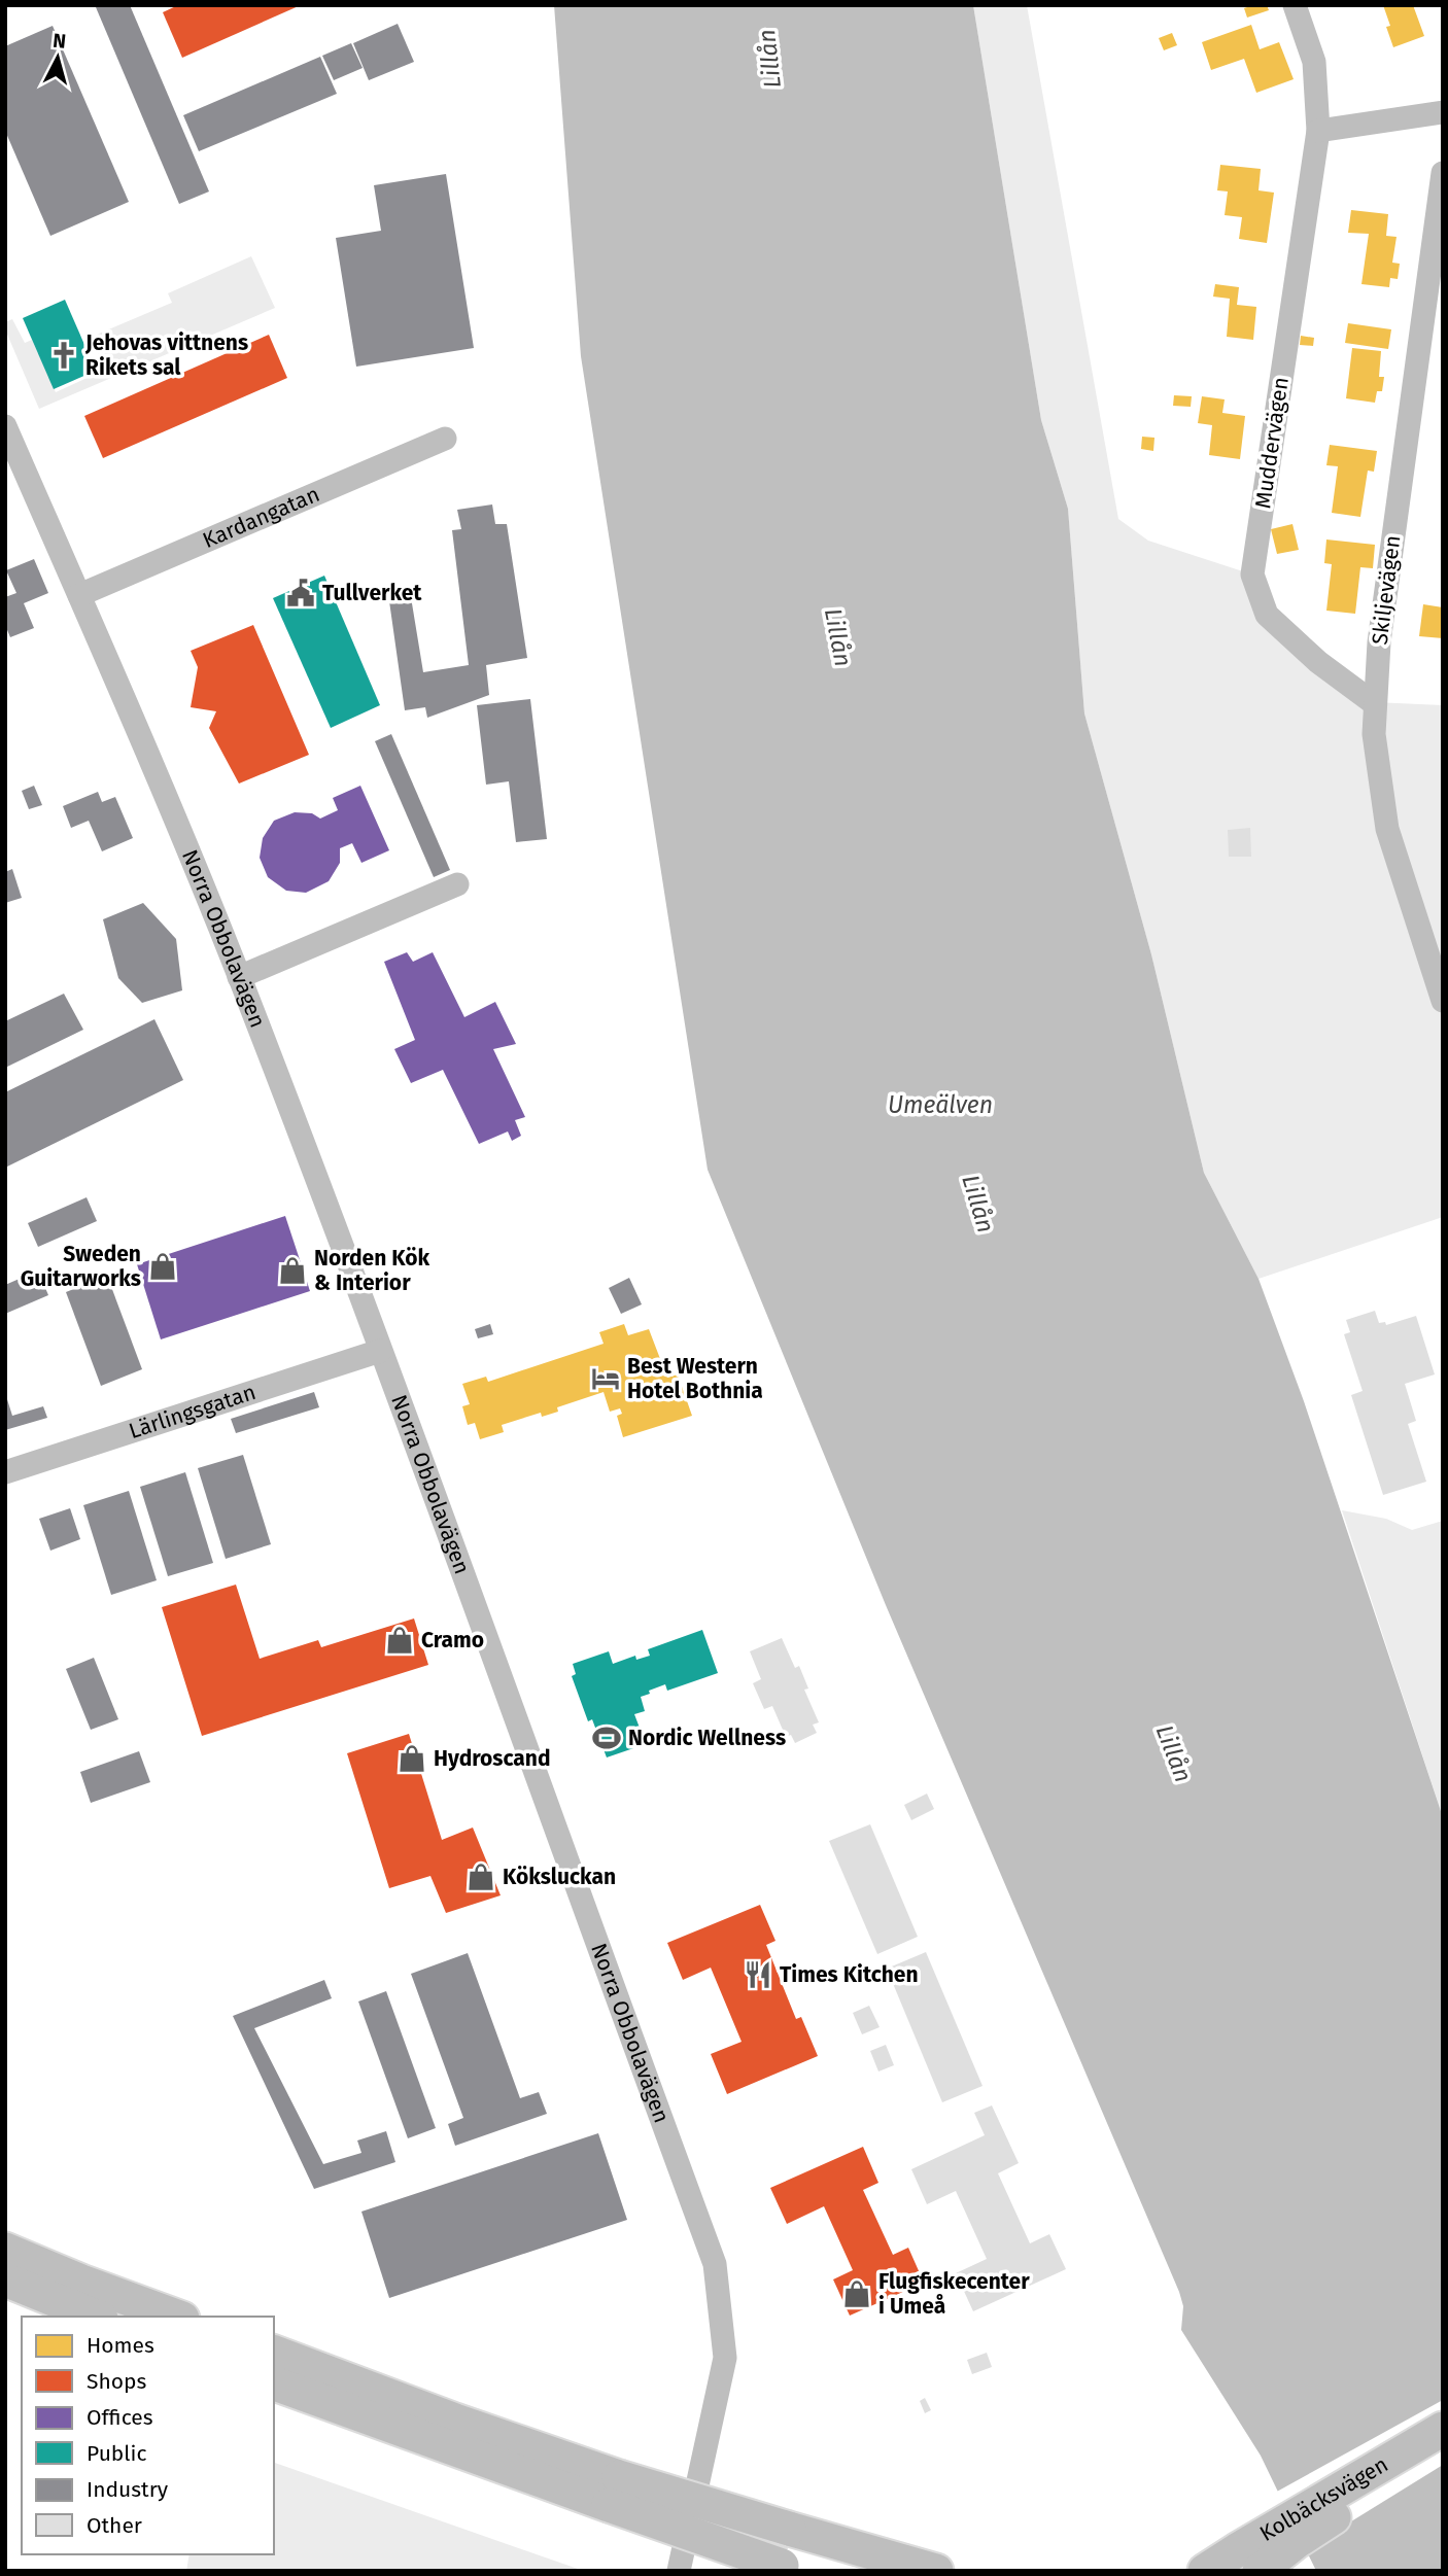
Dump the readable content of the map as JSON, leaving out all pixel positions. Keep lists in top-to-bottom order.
{
  "streets": {
    "highway": ["Kolbäcksvägen"],
    "street": [
      "Muddervägen",
      "Kardangatan",
      "Skiljevägen",
      "Norra Obbolavägen",
      "Lärlingsgatan"
    ]
  },
  "crossings": [
    ["Muddervägen", "Skiljevägen"],
    ["Kardangatan", "Norra Obbolavägen"],
    ["Norra Obbolavägen", "Lärlingsgatan"]
  ],
  "water": ["Lillån", "Umeälven"],
  "places": {
    "church": ["Jehovas vittnens Rikets sal"],
    "public building": ["Tullverket"],
    "shop": [
      "Sweden Guitarworks",
      "Norden Kök & Interior",
      "Cramo",
      "Hydroscand",
      "Köksluckan",
      "Flugfiskecenter i Umeå"
    ],
    "hotel": ["Best Western Hotel Bothnia"],
    "sports": ["Nordic Wellness"],
    "restaurant": ["Times Kitchen"]
  },
  "legend": [
    "Homes",
    "Shops",
    "Offices",
    "Public",
    "Industry",
    "Other"
  ],
  "north": "top"
}
